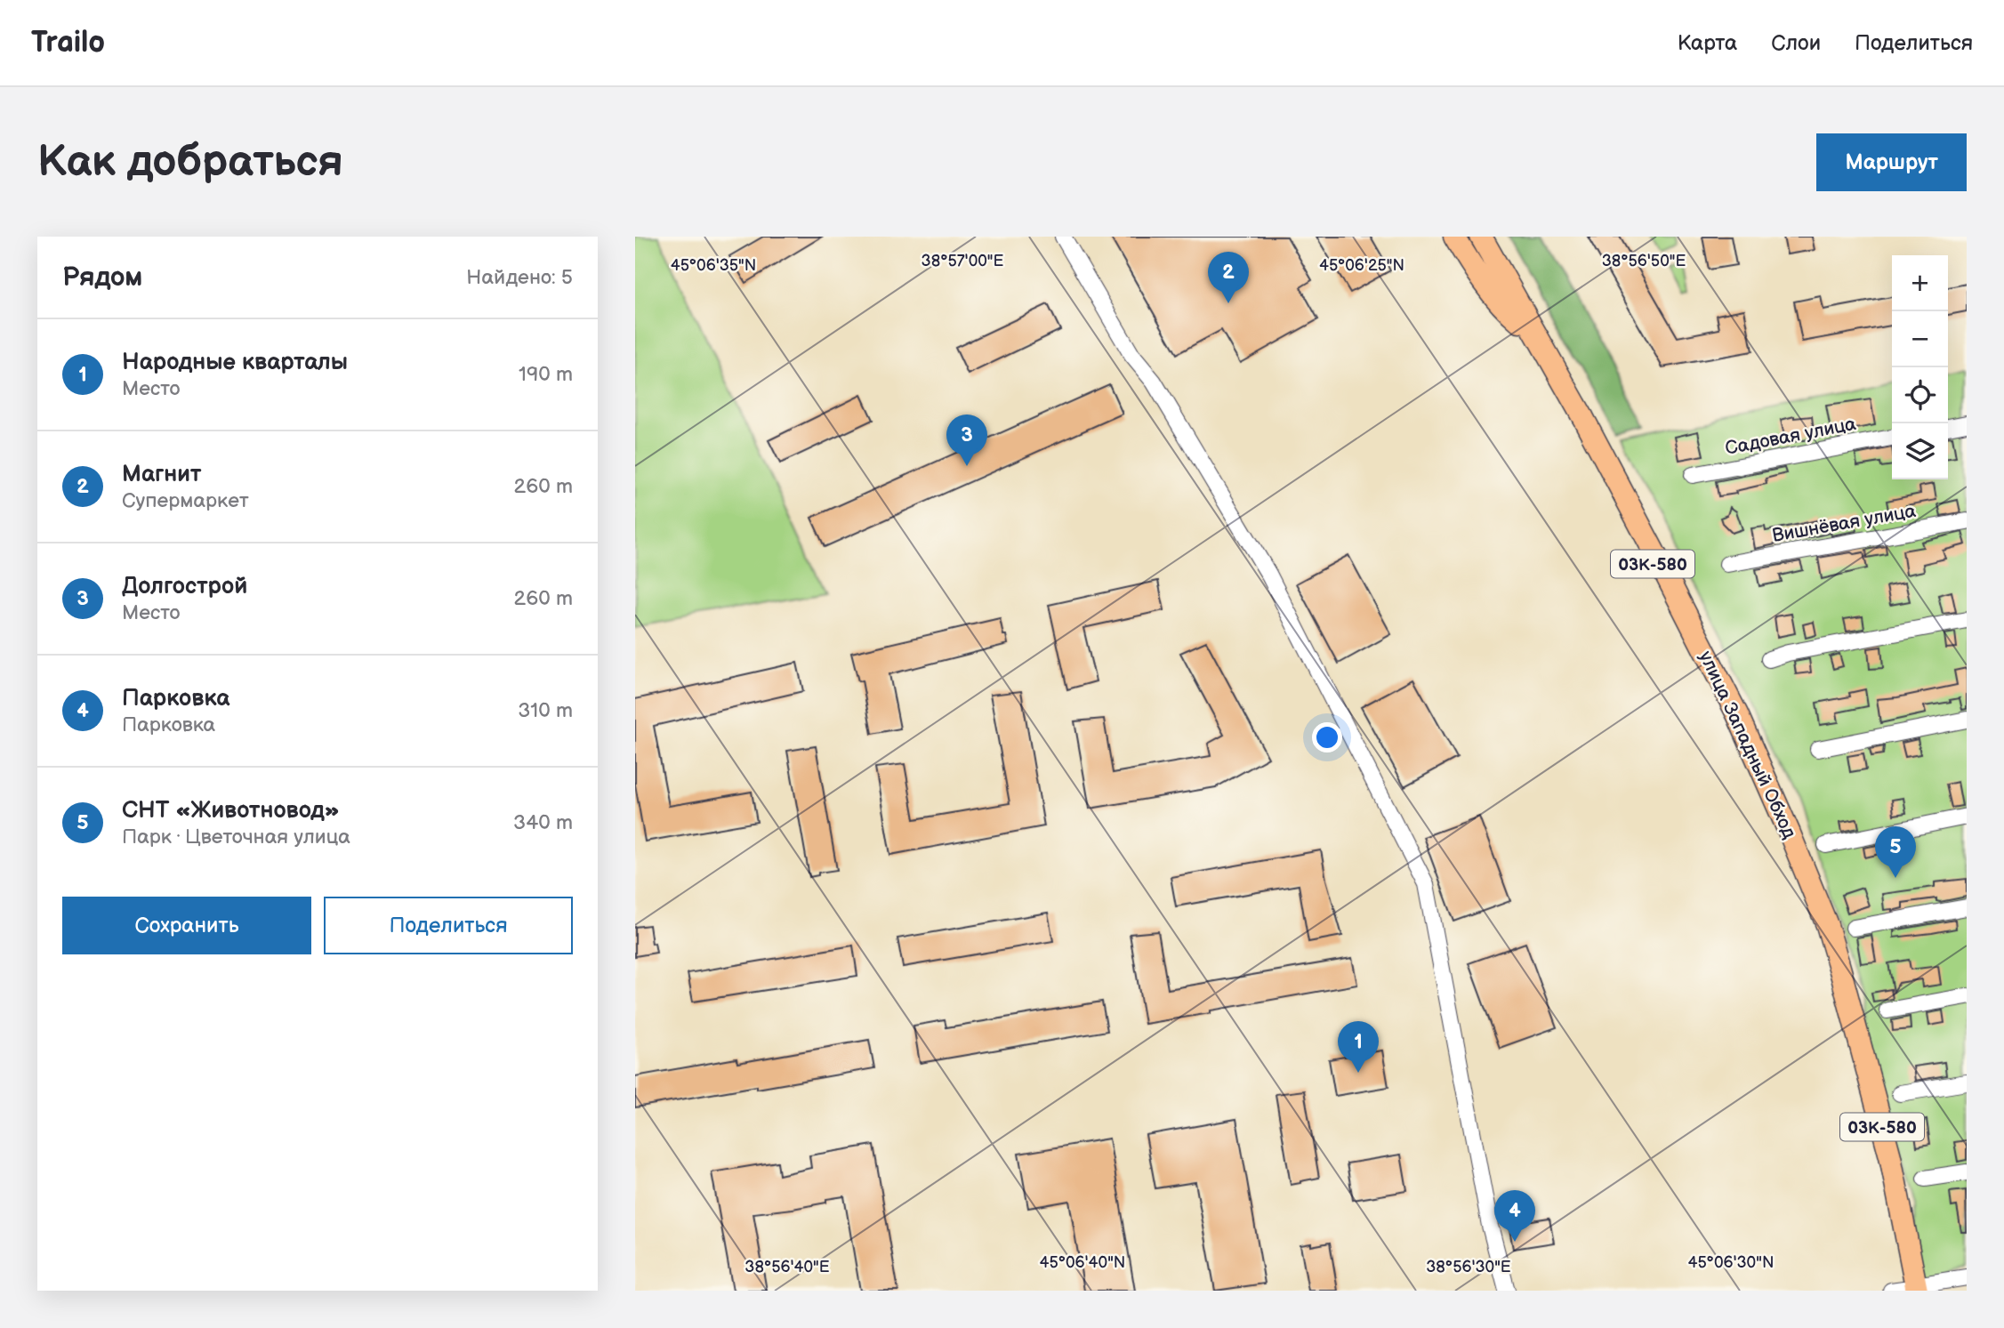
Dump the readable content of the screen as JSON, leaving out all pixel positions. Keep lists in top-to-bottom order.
{
  "streets": {
    "highway": ["03К-580", "улица Западный Обход"],
    "street": ["Садовая улица", "Вишнёвая улица"]
  },
  "page": {
    "header": "Trailo",
    "nav": ["Карта", "Слои", "Поделиться"],
    "buttons": [
      "Маршрут",
      ["Сохранить", "Поделиться"]
    ],
    "title": "Как добраться",
    "heading": ["Рядом", "Найдено: 5"],
    "pins": [
      "2",
      "3",
      "5",
      "1",
      "4"
    ],
    "map_buttons": ["+", "−"],
    "list": [
      {
        "mark": "1",
        "name": "Народные кварталы",
        "note": "Место",
        "value": "190 m"
      },
      {
        "mark": "2",
        "name": "Магнит",
        "note": "Супермаркет",
        "value": "260 m"
      },
      {
        "mark": "3",
        "name": "Долгострой",
        "note": "Место",
        "value": "260 m"
      },
      {
        "mark": "4",
        "name": "Парковка",
        "note": "Парковка",
        "value": "310 m"
      },
      {
        "mark": "5",
        "name": "СНТ «Животновод»",
        "note": "Парк · Цветочная улица",
        "value": "340 m"
      }
    ]
  },
  "coordinates": [
    "38°57'00\"E",
    "38°56'50\"E",
    "45°06'35\"N",
    "45°06'25\"N",
    "45°06'40\"N",
    "45°06'30\"N",
    "38°56'40\"E",
    "38°56'30\"E"
  ]
}
